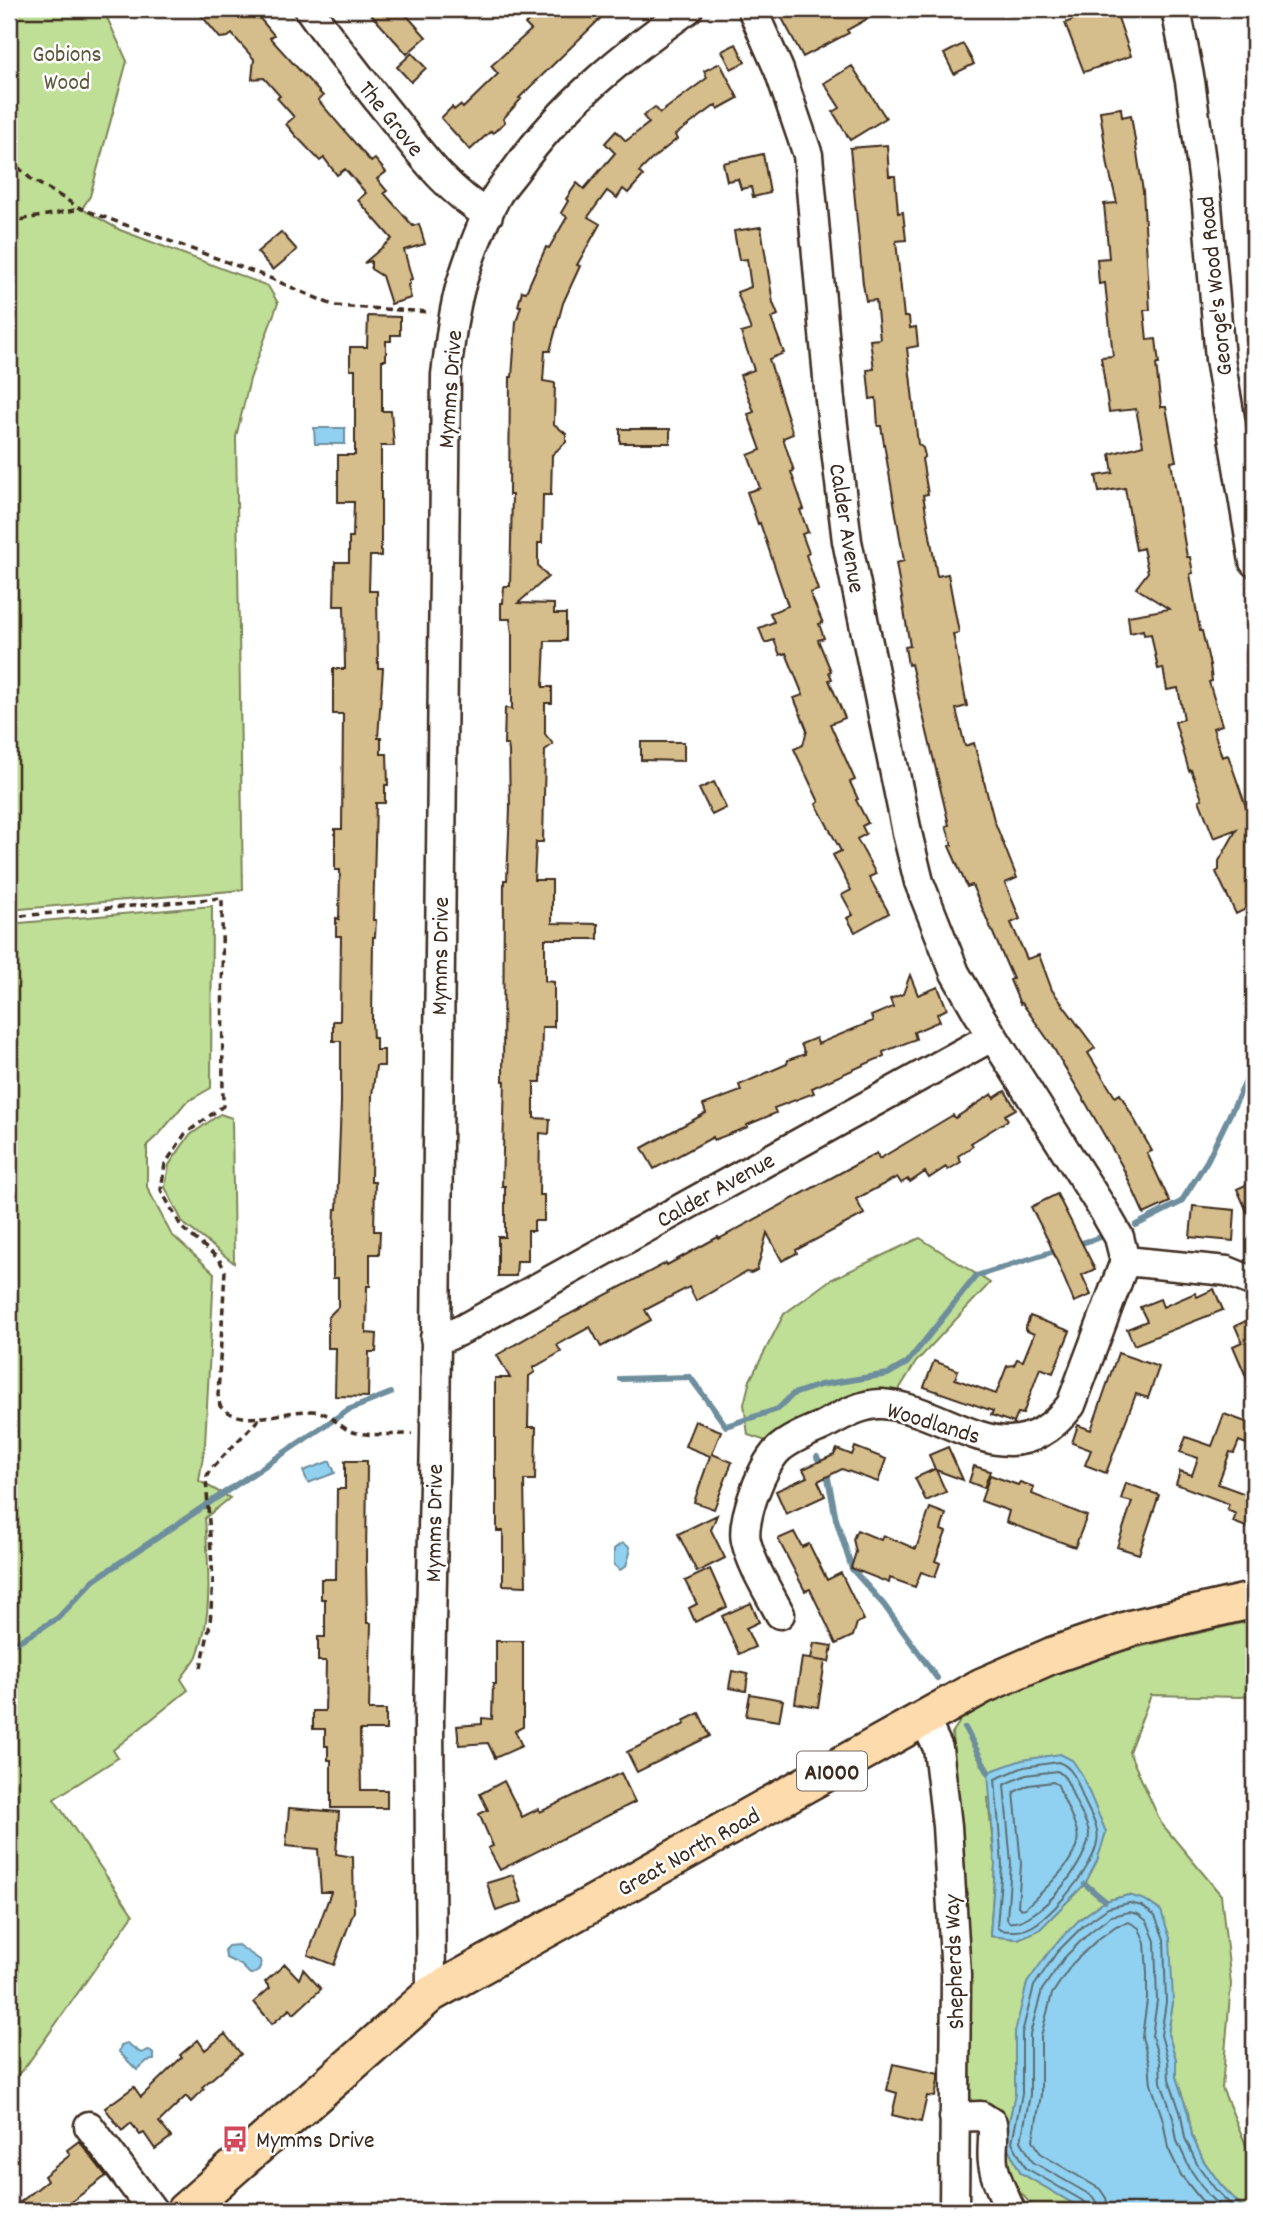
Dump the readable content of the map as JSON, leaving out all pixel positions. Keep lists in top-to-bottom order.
{
  "streets": {
    "main road": ["A1000", "Great North Road"],
    "street": [
      "The Grove",
      "George's Wood Road",
      "Mymms Drive",
      "Calder Avenue",
      "Woodlands",
      "Shepherds Way"
    ]
  },
  "crossings": [
    ["The Grove", "Mymms Drive"],
    ["Mymms Drive", "Calder Avenue"],
    ["Mymms Drive", "Great North Road"],
    ["Calder Avenue", "Woodlands"],
    ["Great North Road", "Shepherds Way"]
  ],
  "parks": ["Gobions Wood"],
  "places": {
    "bus stop": ["Mymms Drive"]
  }
}
